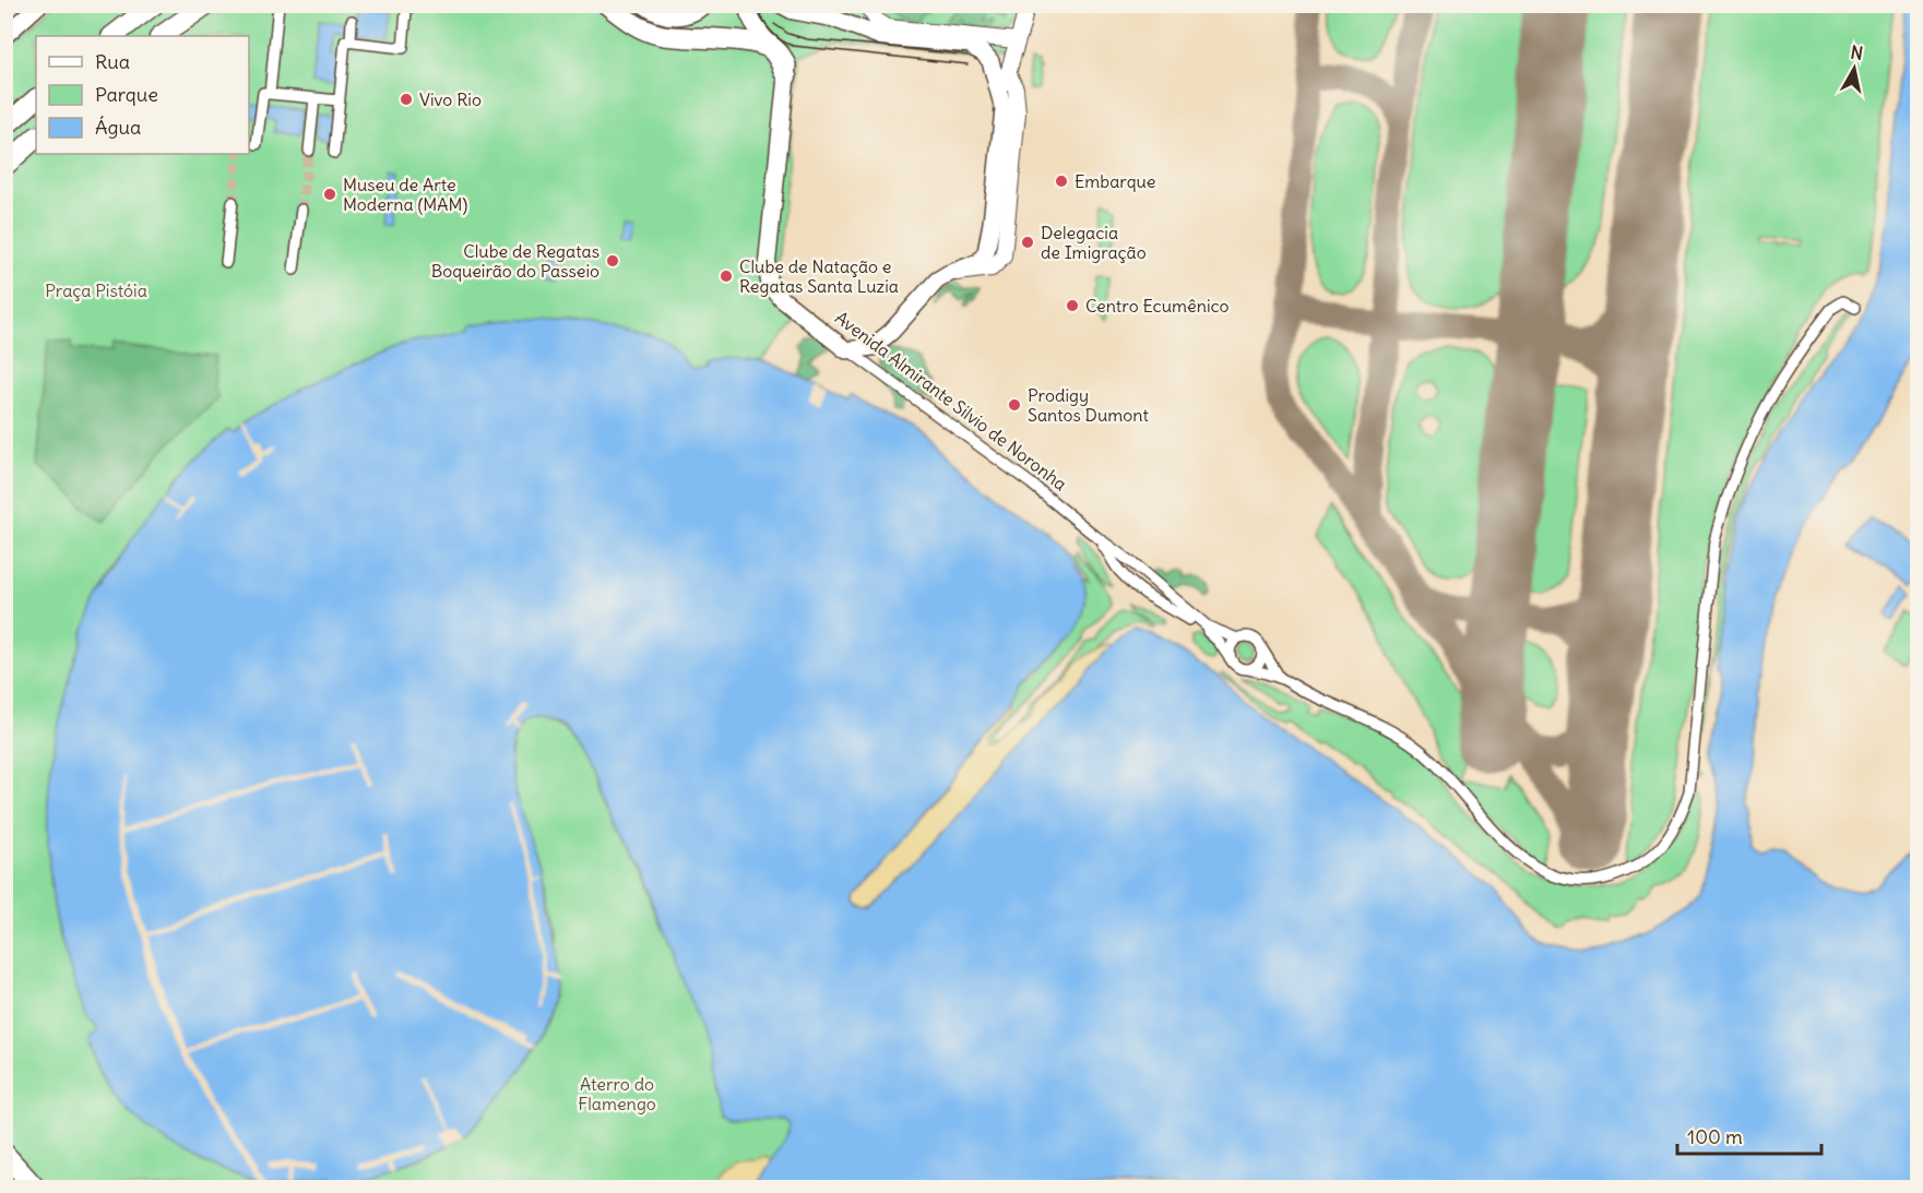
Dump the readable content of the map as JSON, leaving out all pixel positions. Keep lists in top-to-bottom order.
{
  "streets": {
    "main road": ["Avenida Almirante Silvio de Noronha"]
  },
  "parks": ["Praça Pistóia", "Aterro do Flamengo"],
  "places": [
    "Vivo Rio",
    "Embarque",
    "Museu de Arte Moderna (MAM)",
    "Delegacia de Imigração",
    "Clube de Regatas Boqueirão do Passeio",
    "Clube de Natação e Regatas Santa Luzia",
    "Centro Ecumênico",
    "Prodigy Santos Dumont"
  ],
  "legend": ["Rua", "Parque", "Água"],
  "scale_bar": "100 m",
  "north": "top"
}
